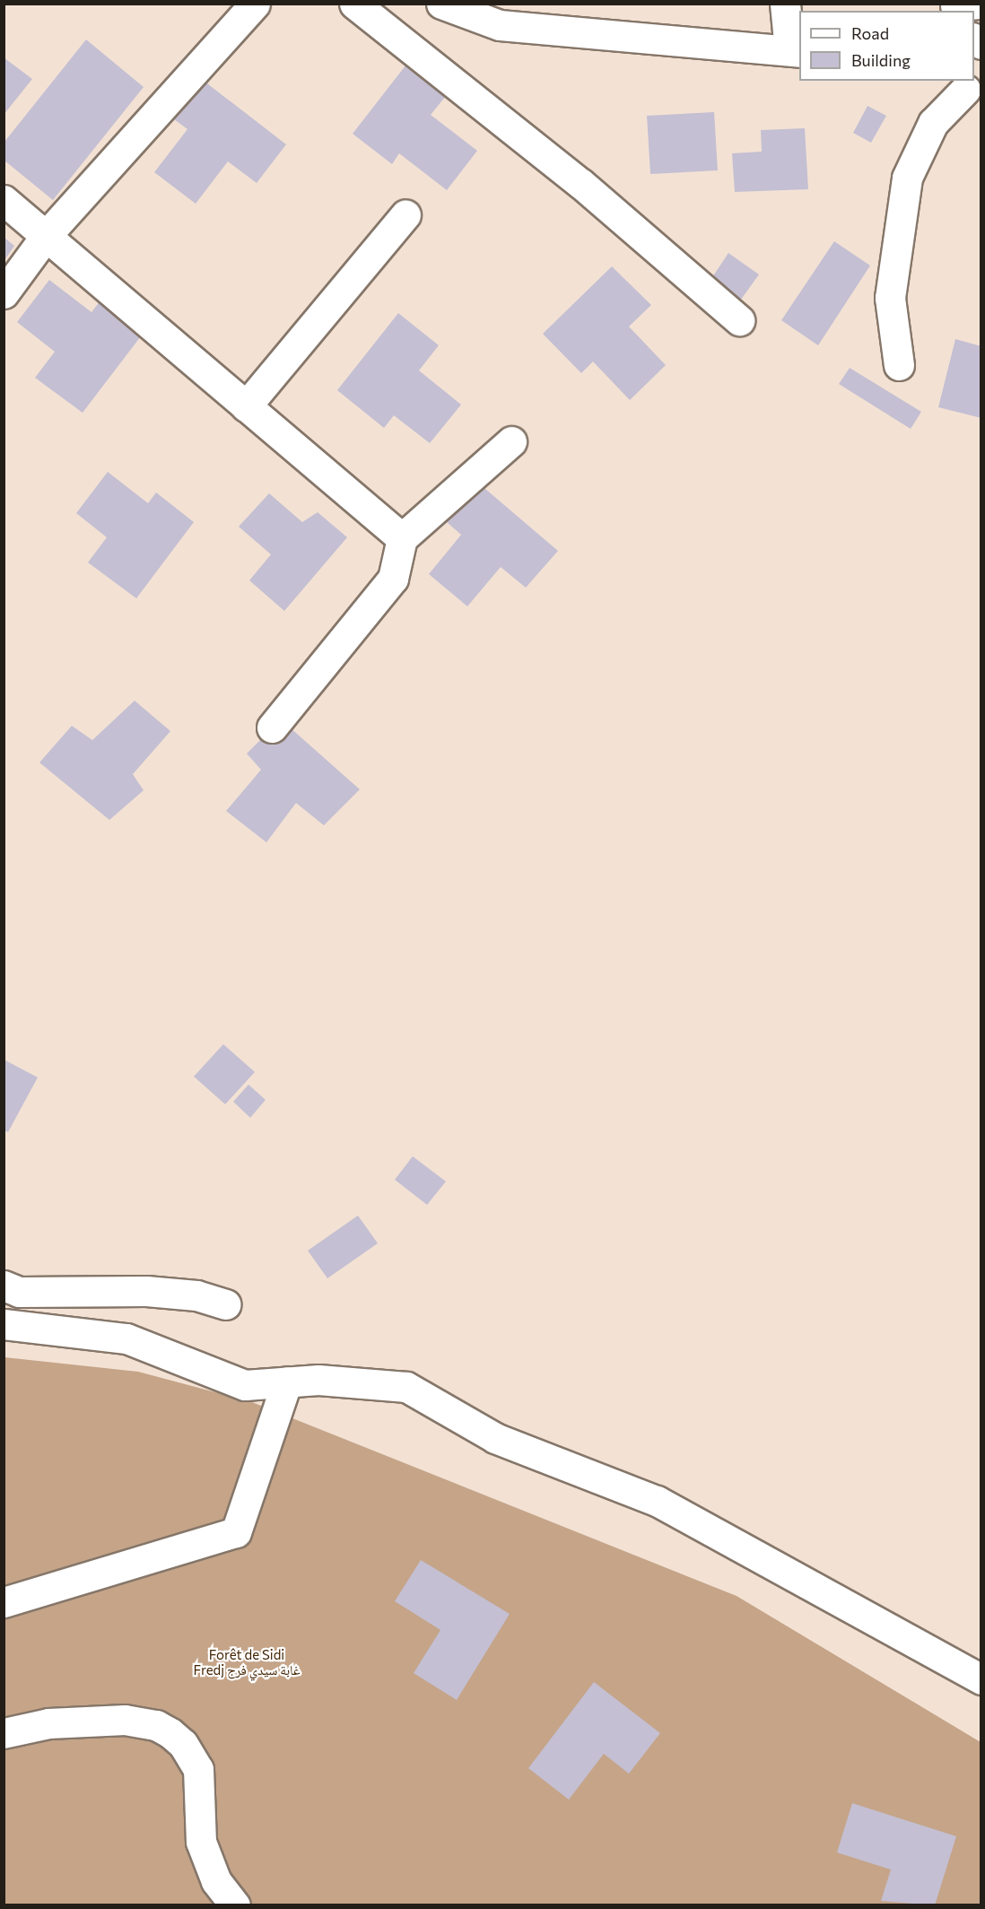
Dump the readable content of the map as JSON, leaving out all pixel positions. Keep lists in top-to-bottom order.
{
  "parks": ["Forêt de Sidi Fredj غابة سيدي فرج"],
  "legend": ["Road", "Building"]
}
